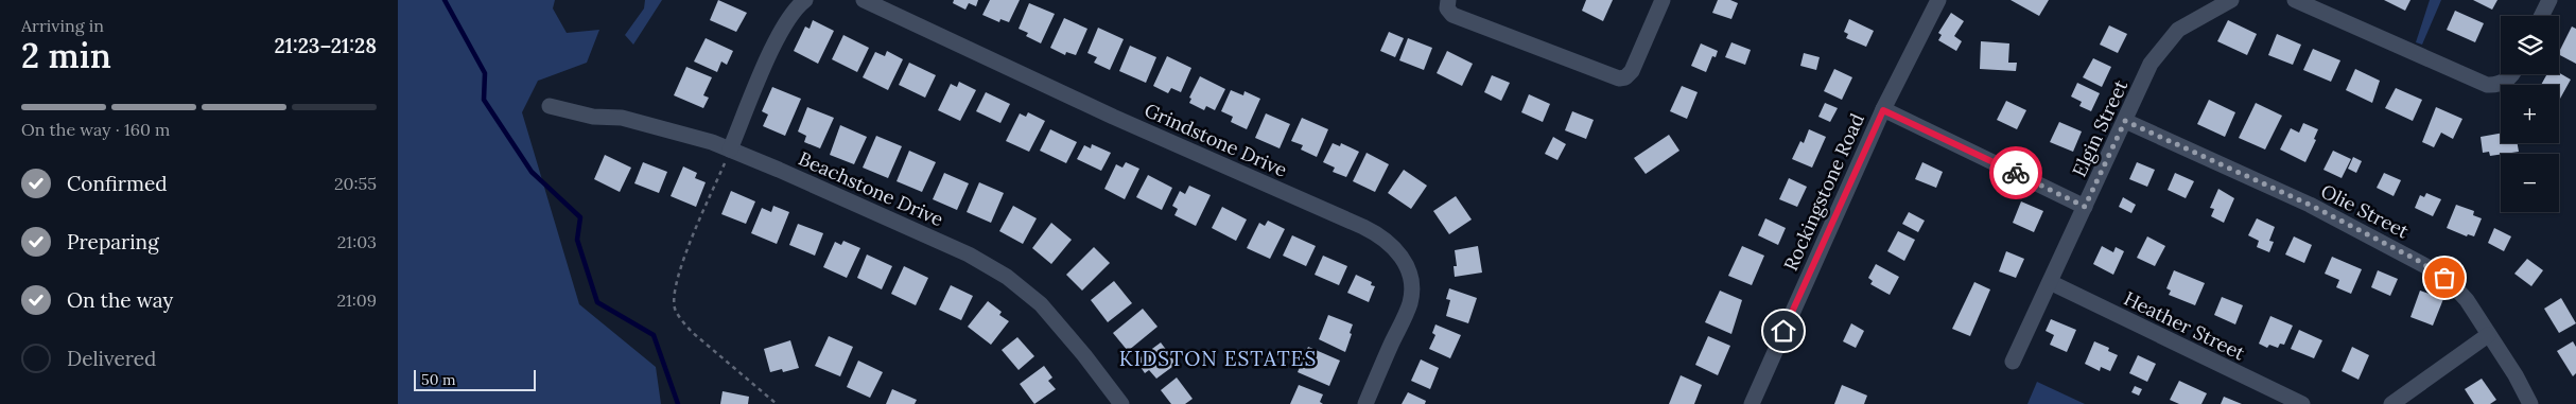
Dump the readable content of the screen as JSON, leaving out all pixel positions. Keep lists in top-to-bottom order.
{
  "streets": {
    "street": [
      "Elgin Street",
      "Grindstone Drive",
      "Beachstone Drive",
      "Rockingstone Road",
      "Olie Street",
      "Heather Street"
    ]
  },
  "crossings": [
    ["Elgin Street", "Olie Street"],
    ["Elgin Street", "Heather Street"]
  ],
  "districts": ["KIDSTON ESTATES"],
  "scale_bar": "50 m",
  "page": {
    "heading": ["2 min", "Arriving in", "21:23–21:28"],
    "map_buttons": ["+", "−"],
    "bar": "On the way · 160 m",
    "list": [
      ["Confirmed", "20:55"],
      ["Preparing", "21:03"],
      ["On the way", "21:09"],
      "Delivered"
    ],
    "scale": "50 m"
  }
}
